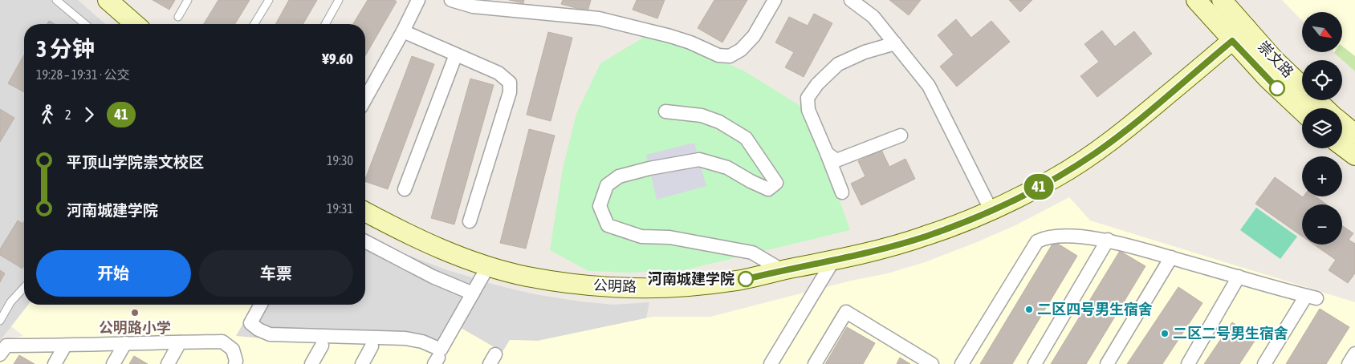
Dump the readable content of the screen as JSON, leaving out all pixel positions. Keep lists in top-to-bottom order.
{
  "streets": {
    "street": ["崇文路", "公明路"]
  },
  "crossings": [
    ["崇文路", "公明路"]
  ],
  "places": [
    "河南城建学院",
    "二区四号男生宿舍",
    "公明路小学",
    "二区二号男生宿舍"
  ],
  "lines": ["bus line 41"],
  "north": "bottom right",
  "page": {
    "on_map": "41",
    "map_buttons": ["+", "−"],
    "heading": ["3 分钟", "19:28 – 19:31 · 公交", "¥9.60"],
    "legs": ["2", "41"],
    "list": [
      {
        "name": "平顶山学院崇文校区",
        "value": "19:30"
      },
      {
        "name": "河南城建学院",
        "value": "19:31"
      }
    ],
    "buttons": ["开始", "车票"]
  }
}
